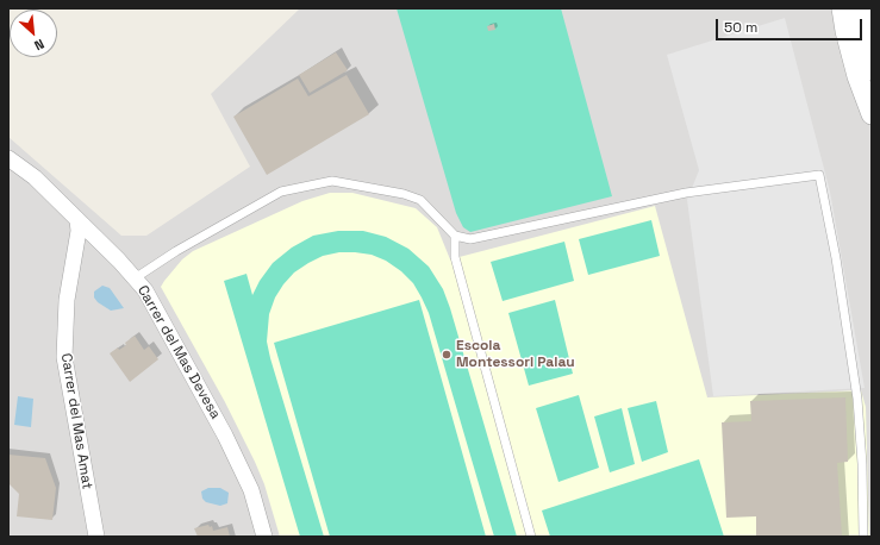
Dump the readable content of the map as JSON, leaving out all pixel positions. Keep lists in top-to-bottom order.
{
  "streets": {
    "street": ["Carrer del Mas Devesa", "Carrer del Mas Amat"]
  },
  "crossings": [
    ["Carrer del Mas Devesa", "Carrer del Mas Amat"]
  ],
  "places": ["Escola Montessori Palau"],
  "scale_bar": "50 m",
  "north": "bottom right"
}
